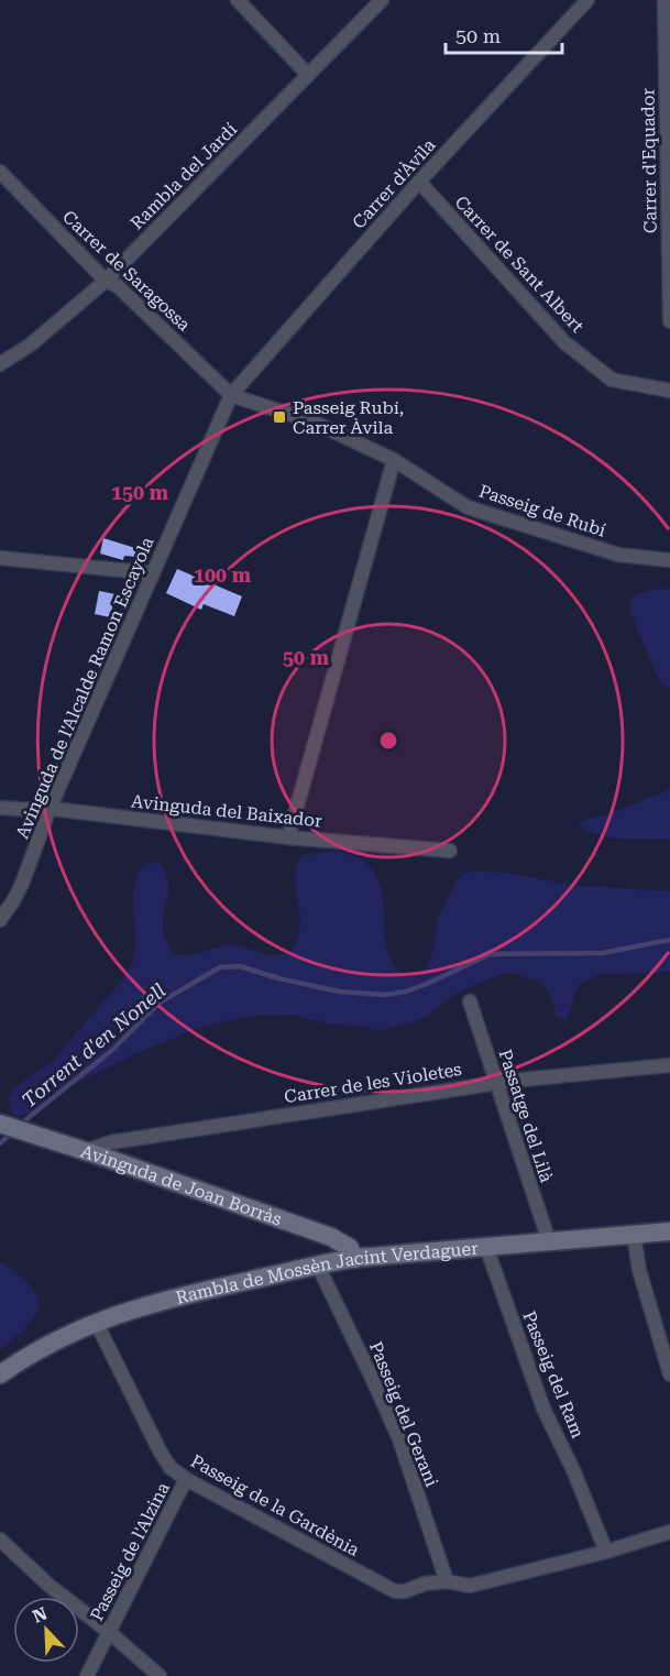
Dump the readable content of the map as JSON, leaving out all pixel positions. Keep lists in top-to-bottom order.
{
  "streets": {
    "street": [
      "Carrer d'Equador",
      "Rambla del Jardí",
      "Carrer d'Àvila",
      "Carrer de Sant Albert",
      "Carrer de Saragossa",
      "Passeig de Rubí",
      "Avinguda de l'Alcalde Ramon Escayola",
      "Avinguda del Baixador",
      "Carrer de les Violetes",
      "Passatge del Lilà",
      "Avinguda de Joan Borràs",
      "Rambla de Mossèn Jacint Verdaguer",
      "Passeig del Ram",
      "Passeig del Gerani",
      "Passeig de la Gardènia",
      "Passeig de l'Alzina"
    ]
  },
  "crossings": [
    ["Rambla del Jardí", "Carrer de Saragossa"],
    ["Carrer d'Àvila", "Carrer de Sant Albert"],
    ["Carrer d'Àvila", "Carrer de Saragossa"],
    ["Carrer d'Àvila", "Passeig de Rubí"],
    ["Carrer d'Àvila", "Avinguda de l'Alcalde Ramon Escayola"],
    ["Carrer de Saragossa", "Passeig de Rubí"],
    ["Carrer de Saragossa", "Avinguda de l'Alcalde Ramon Escayola"],
    ["Passeig de Rubí", "Avinguda de l'Alcalde Ramon Escayola"],
    ["Avinguda de l'Alcalde Ramon Escayola", "Avinguda del Baixador"],
    ["Carrer de les Violetes", "Passatge del Lilà"],
    ["Carrer de les Violetes", "Avinguda de Joan Borràs"],
    ["Passatge del Lilà", "Rambla de Mossèn Jacint Verdaguer"],
    ["Avinguda de Joan Borràs", "Rambla de Mossèn Jacint Verdaguer"],
    ["Rambla de Mossèn Jacint Verdaguer", "Passeig del Ram"],
    ["Rambla de Mossèn Jacint Verdaguer", "Passeig del Gerani"],
    ["Rambla de Mossèn Jacint Verdaguer", "Passeig de la Gardènia"],
    ["Passeig del Gerani", "Passeig de la Gardènia"],
    ["Passeig de la Gardènia", "Passeig de l'Alzina"]
  ],
  "water": ["Torrent d'en Nonell"],
  "places": {
    "transit": ["Passeig Rubí, Carrer Àvila"]
  },
  "scale_bar": "50 m",
  "north": "top left",
  "rings": ["150 m", "100 m", "50 m"]
}
